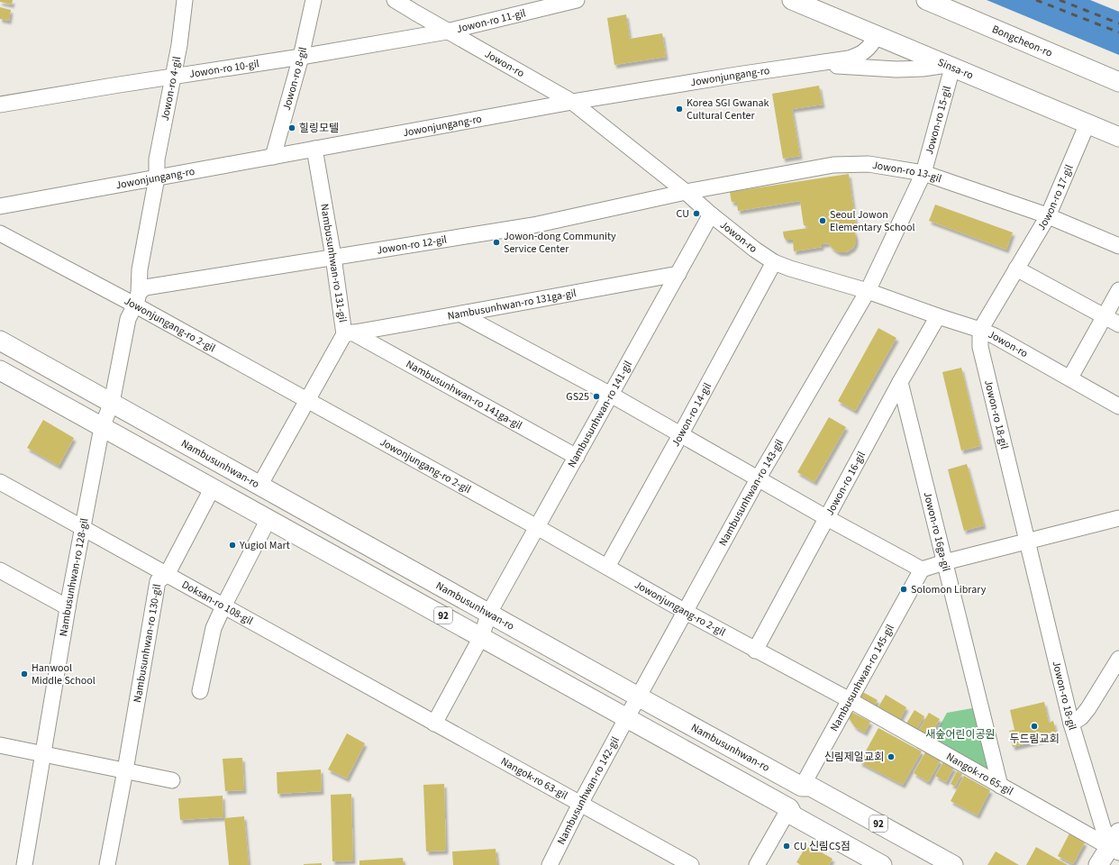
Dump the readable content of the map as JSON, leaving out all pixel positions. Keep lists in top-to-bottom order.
{
  "streets": {
    "main road": [
      "Bongcheon-ro",
      "Sinsa-ro",
      "Nambusunhwan-ro",
      "92"
    ],
    "street": [
      "Jowon-ro 11-gil",
      "Jowon-ro",
      "Jowon-ro 10-gil",
      "Jowonjungang-ro",
      "Jowon-ro 8-gil",
      "Jowon-ro 4-gil",
      "Jowon-ro 15-gil",
      "Jowon-ro 13-gil",
      "Jowon-ro 17-gil",
      "Jowon-ro 12-gil",
      "Nambusunhwan-ro 131-gil",
      "Nambusunhwan-ro 131ga-gil",
      "Jowonjungang-ro 2-gil",
      "Nambusunhwan-ro 141ga-gil",
      "Nambusunhwan-ro 141-gil",
      "Jowon-ro 18-gil",
      "Jowon-ro 14-gil",
      "Jowon-ro 16-gil",
      "Nambusunhwan-ro 143-gil",
      "Jowon-ro 16ga-gil",
      "Nambusunhwan-ro 128-gil",
      "Doksan-ro 108-gil",
      "Nambusunhwan-ro 130-gil",
      "Nambusunhwan-ro 145-gil",
      "Nangok-ro 65-gil",
      "Nangok-ro 63-gil",
      "Nambusunhwan-ro 142-gil"
    ]
  },
  "crossings": [
    ["Jowon-ro 11-gil", "Jowon-ro"],
    ["Jowon-ro 11-gil", "Jowon-ro 10-gil"],
    ["Jowon-ro", "Jowon-ro 10-gil"],
    ["Jowon-ro", "Jowonjungang-ro"],
    ["Jowon-ro", "Jowon-ro 15-gil"],
    ["Jowon-ro", "Jowon-ro 13-gil"],
    ["Jowon-ro", "Jowon-ro 17-gil"],
    ["Jowon-ro", "Jowon-ro 12-gil"],
    ["Jowon-ro", "Nambusunhwan-ro 141-gil"],
    ["Jowon-ro", "Jowon-ro 18-gil"],
    ["Jowon-ro", "Jowon-ro 14-gil"],
    ["Jowon-ro", "Jowon-ro 16-gil"],
    ["Jowon-ro", "Nambusunhwan-ro 143-gil"],
    ["Jowon-ro 10-gil", "Jowon-ro 8-gil"],
    ["Jowon-ro 10-gil", "Jowon-ro 4-gil"],
    ["Sinsa-ro", "Jowonjungang-ro"],
    ["Sinsa-ro", "Jowon-ro 15-gil"],
    ["Sinsa-ro", "Jowon-ro 17-gil"],
    ["Jowonjungang-ro", "Jowon-ro 8-gil"],
    ["Jowonjungang-ro", "Jowon-ro 4-gil"],
    ["Jowonjungang-ro", "Nambusunhwan-ro 131-gil"],
    ["Jowon-ro 4-gil", "Jowon-ro 12-gil"],
    ["Jowon-ro 4-gil", "Jowonjungang-ro 2-gil"],
    ["Jowon-ro 4-gil", "Nambusunhwan-ro 128-gil"],
    ["Jowon-ro 15-gil", "Jowon-ro 13-gil"],
    ["Jowon-ro 15-gil", "Nambusunhwan-ro 143-gil"],
    ["Jowon-ro 13-gil", "Jowon-ro 17-gil"],
    ["Jowon-ro 13-gil", "Jowon-ro 12-gil"],
    ["Jowon-ro 17-gil", "Jowon-ro 18-gil"],
    ["Jowon-ro 12-gil", "Nambusunhwan-ro 131-gil"],
    ["Jowon-ro 12-gil", "Jowonjungang-ro 2-gil"],
    ["Jowon-ro 12-gil", "Nambusunhwan-ro 128-gil"],
    ["Nambusunhwan-ro 131-gil", "Nambusunhwan-ro 131ga-gil"],
    ["Nambusunhwan-ro 131-gil", "Jowonjungang-ro 2-gil"],
    ["Nambusunhwan-ro 131-gil", "Nambusunhwan-ro 141ga-gil"],
    ["Nambusunhwan-ro 131-gil", "Nambusunhwan-ro"],
    ["Nambusunhwan-ro 131ga-gil", "Nambusunhwan-ro 141ga-gil"],
    ["Nambusunhwan-ro 131ga-gil", "Nambusunhwan-ro 141-gil"],
    ["Jowonjungang-ro 2-gil", "Nambusunhwan-ro 141-gil"],
    ["Jowonjungang-ro 2-gil", "Jowon-ro 14-gil"],
    ["Jowonjungang-ro 2-gil", "Jowon-ro 16-gil"],
    ["Jowonjungang-ro 2-gil", "Nambusunhwan-ro 143-gil"],
    ["Jowonjungang-ro 2-gil", "Nambusunhwan-ro 128-gil"],
    ["Jowonjungang-ro 2-gil", "Nambusunhwan-ro 145-gil"],
    ["Jowonjungang-ro 2-gil", "Nangok-ro 65-gil"],
    ["Nambusunhwan-ro 141ga-gil", "Nambusunhwan-ro 141-gil"],
    ["Nambusunhwan-ro 141-gil", "Nambusunhwan-ro"],
    ["Nambusunhwan-ro 141-gil", "Doksan-ro 108-gil"],
    ["Nambusunhwan-ro 141-gil", "92"],
    ["Nambusunhwan-ro 141-gil", "Nangok-ro 63-gil"],
    ["Jowon-ro 18-gil", "Nangok-ro 65-gil"],
    ["Nambusunhwan-ro", "Nambusunhwan-ro 143-gil"],
    ["Nambusunhwan-ro", "Nambusunhwan-ro 128-gil"],
    ["Nambusunhwan-ro", "Nambusunhwan-ro 145-gil"],
    ["Nambusunhwan-ro", "Nambusunhwan-ro 142-gil"],
    ["Jowon-ro 16-gil", "Jowon-ro 16ga-gil"],
    ["Nambusunhwan-ro 143-gil", "Nambusunhwan-ro 142-gil"],
    ["Jowon-ro 16ga-gil", "Nangok-ro 65-gil"],
    ["Nambusunhwan-ro 128-gil", "Doksan-ro 108-gil"],
    ["Nambusunhwan-ro 128-gil", "92"],
    ["Doksan-ro 108-gil", "Nambusunhwan-ro 130-gil"],
    ["Doksan-ro 108-gil", "Nangok-ro 63-gil"],
    ["92", "Nambusunhwan-ro 130-gil"],
    ["92", "Nambusunhwan-ro 142-gil"],
    ["Nambusunhwan-ro 145-gil", "Nangok-ro 65-gil"],
    ["Nangok-ro 63-gil", "Nambusunhwan-ro 142-gil"]
  ],
  "parks": ["새숲어린이공원"],
  "places": [
    "Korea SGI Gwanak Cultural Center",
    "힐링모텔",
    "CU",
    "Seoul Jowon Elementary School",
    "Jowon-dong Community Service Center",
    "GS25",
    "Yugiol Mart",
    "Solomon Library",
    "Hanwool Middle School",
    "두드림교회",
    "신림제일교회",
    "CU 신림CS점"
  ]
}
